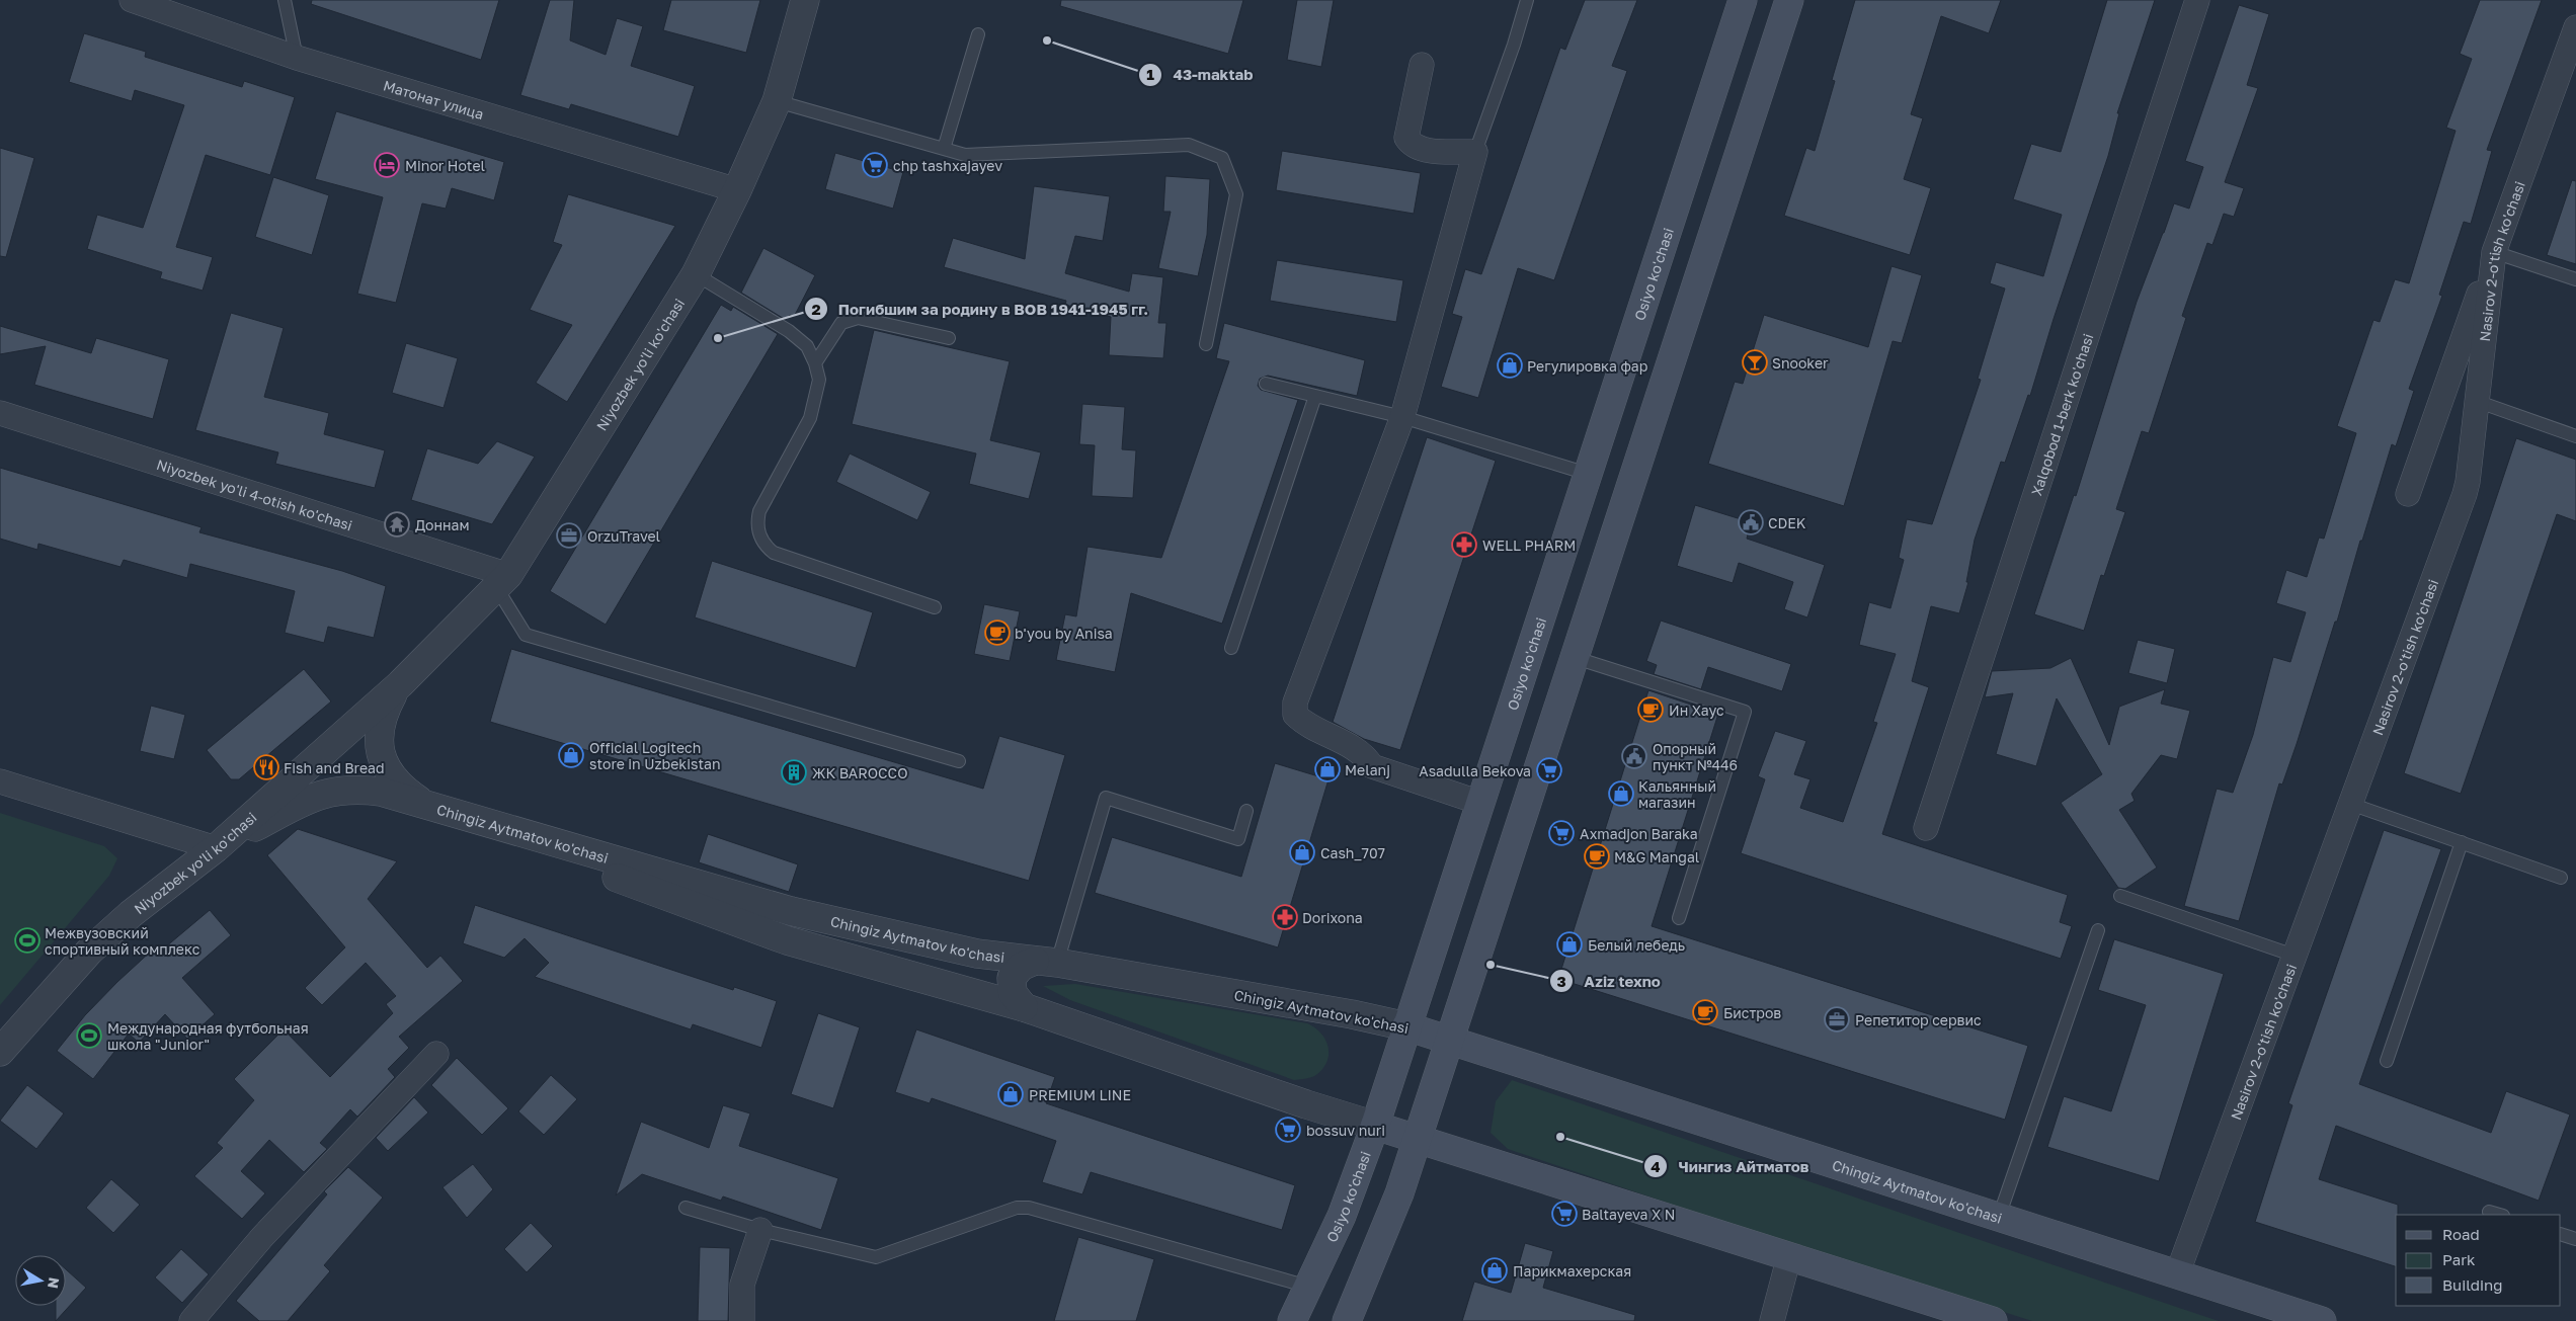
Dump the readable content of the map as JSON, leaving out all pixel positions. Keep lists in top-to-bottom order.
{
  "streets": {
    "main road": ["Osiyo ko'chasi", "Chingiz Aytmatov ko'chasi"],
    "street": [
      "Матонат улица",
      "Nasirov 2-o'tish ko'chasi",
      "Niyozbek yo'li ko'chasi",
      "Xalqobod 1-berk ko'chasi",
      "Niyozbek yo'li 4-otish ko'chasi"
    ]
  },
  "crossings": [
    ["Матонат улица", "Niyozbek yo'li ko'chasi"],
    ["Nasirov 2-o'tish ko'chasi", "Chingiz Aytmatov ko'chasi"],
    ["Osiyo ko'chasi", "Chingiz Aytmatov ko'chasi"],
    ["Niyozbek yo'li ko'chasi", "Niyozbek yo'li 4-otish ko'chasi"],
    ["Niyozbek yo'li ko'chasi", "Chingiz Aytmatov ko'chasi"]
  ],
  "places": {
    "other": [
      "43-maktab",
      "Погибшим за родину в ВОВ 1941-1945 гг.",
      "Aziz texno",
      "Чингиз Айтматов"
    ],
    "hotel": ["Minor Hotel"],
    "supermarket": [
      "chp tashxajayev",
      "Asadulla Bekova",
      "Axmadjon Baraka",
      "bossuv nuri",
      "Baltayeva X N"
    ],
    "bar": ["Snooker"],
    "shop": [
      "Регулировка фар",
      "Official Logitech store in Uzbekistan",
      "Melanj",
      "Кальянный магазин",
      "Cash_707",
      "Белый лебедь",
      "PREMIUM LINE",
      "Парикмахерская"
    ],
    "public building": ["CDEK", "Опорный пункт №446"],
    "temple": ["Доннам"],
    "office": ["OrzuTravel", "Репетитор сервис"],
    "pharmacy": ["WELL PHARM", "Dorixona"],
    "cafe": [
      "b'you by Anisa",
      "Ин Хаус",
      "M&G Mangal",
      "Бистров"
    ],
    "restaurant": ["Fish and Bread"],
    "building": ["ЖК BAROCCO"],
    "sports": ["Межвузовский спортивный комплекс", "Международная футбольная школа \"Junior\""]
  },
  "legend": ["Road", "Park", "Building"],
  "north": "right"
}
